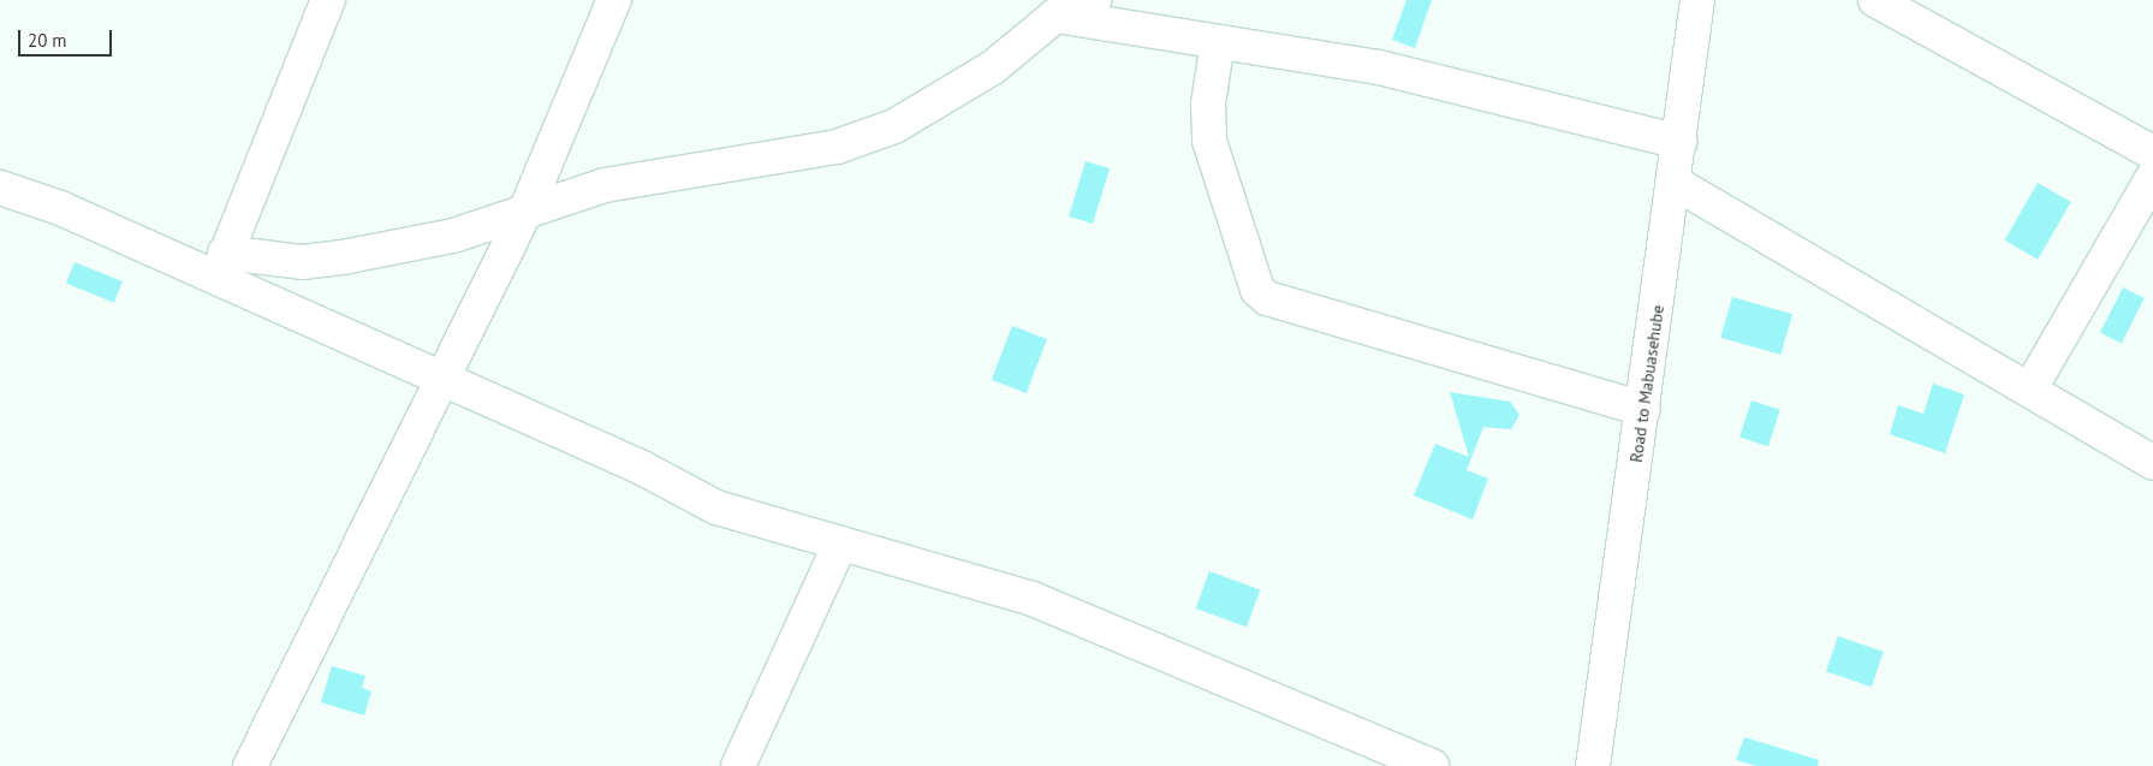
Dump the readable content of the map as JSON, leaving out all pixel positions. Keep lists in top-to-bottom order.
{
  "streets": {
    "street": ["Road to Mabuasehube"]
  },
  "scale_bar": "20 m"
}
